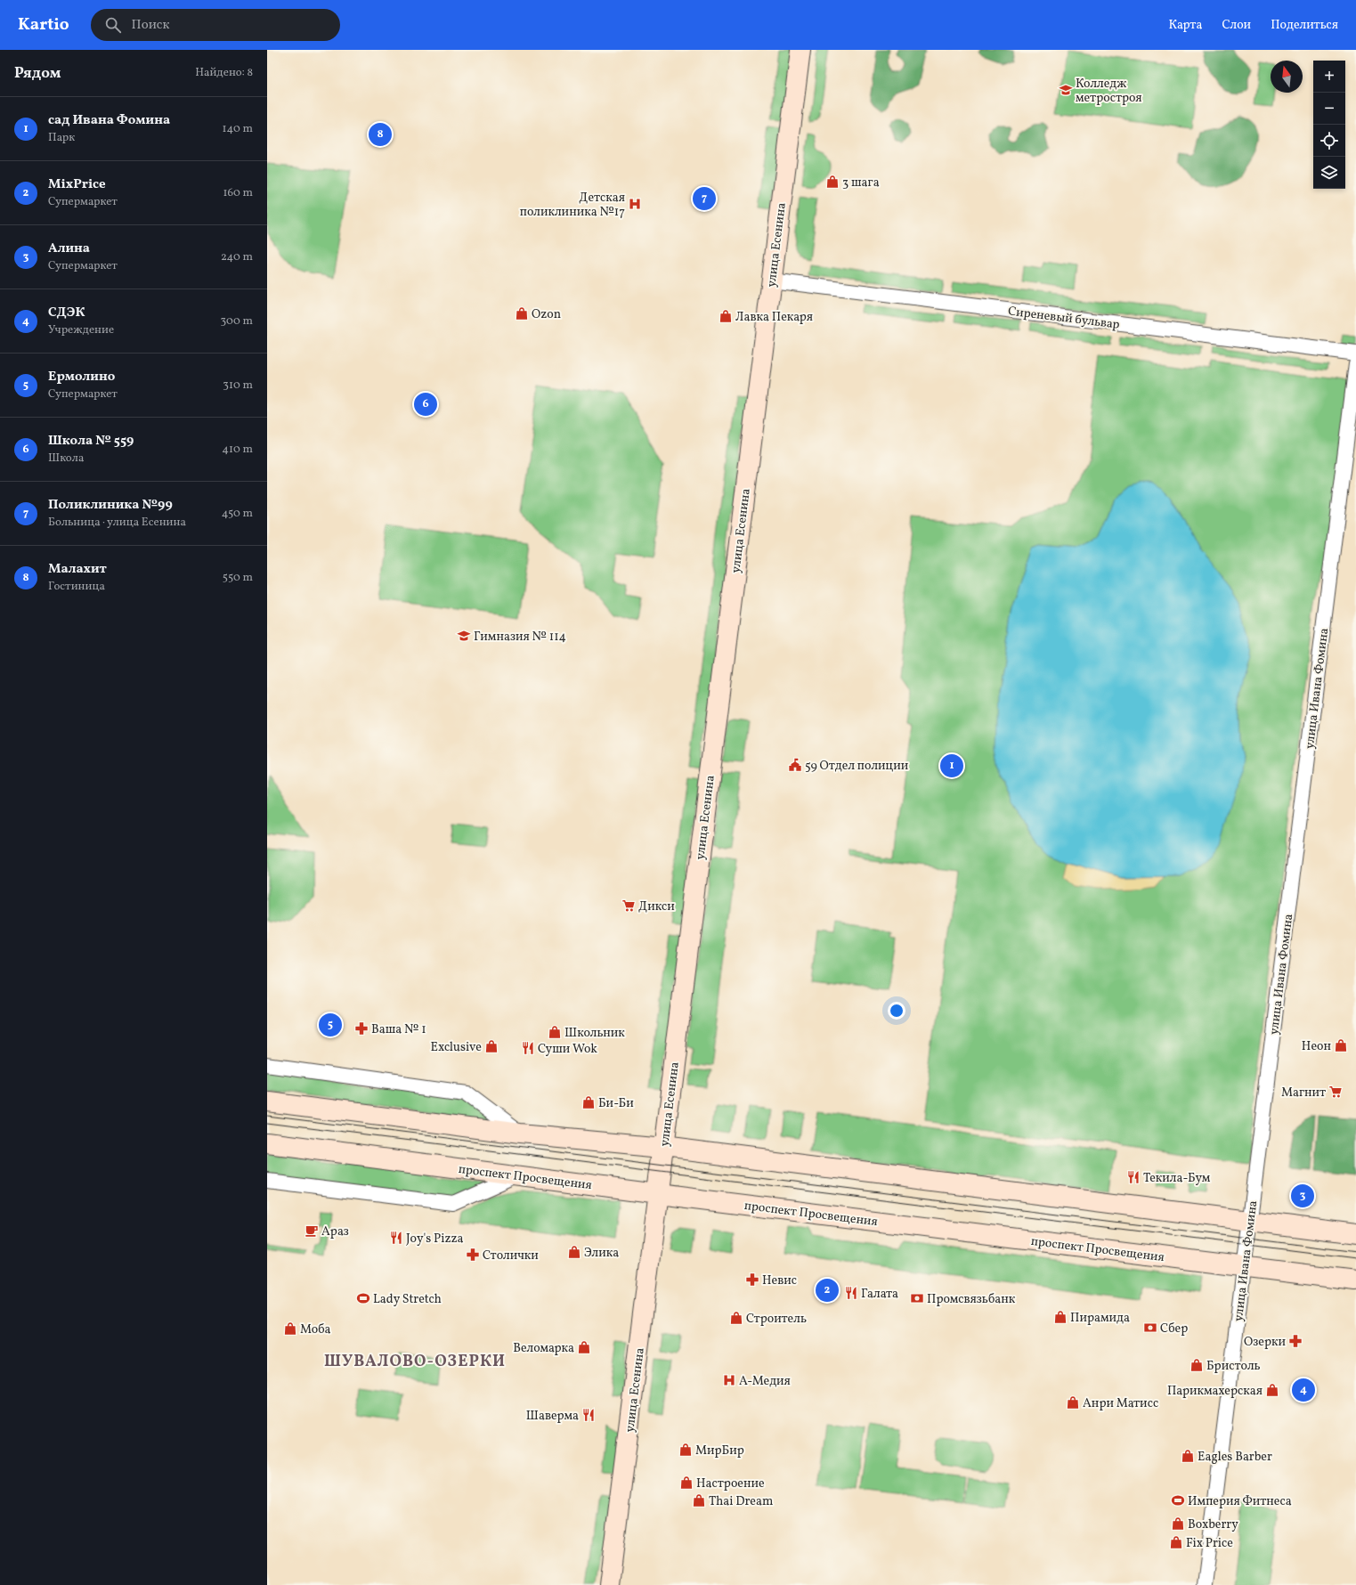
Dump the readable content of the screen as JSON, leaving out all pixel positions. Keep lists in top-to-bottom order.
{
  "streets": {
    "main road": ["улица Есенина", "проспект Просвещения"],
    "street": ["Сиреневый бульвар", "улица Ивана Фомина"]
  },
  "crossings": [
    ["улица Есенина", "Сиреневый бульвар"],
    ["улица Есенина", "проспект Просвещения"],
    ["улица Ивана Фомина", "проспект Просвещения"]
  ],
  "districts": ["ШУВАЛОВО-ОЗЕРКИ"],
  "places": {
    "school or university": ["Колледж метростроя", "Гимназия № 114"],
    "shop": [
      "3 шага",
      "Ozon",
      "Лавка Пекаря",
      "Школьник",
      "Неон",
      "Exclusive",
      "Би-Би",
      "Элика",
      "Пирамида",
      "Строитель",
      "Моба",
      "Веломарка",
      "Бристоль",
      "Парикмахерская",
      "Анри Матисс",
      "МирБир",
      "Eagles Barber",
      "Настроение",
      "Thai Dream",
      "Boxberry",
      "Fix Price"
    ],
    "hospital": ["Детская поликлиника №17", "А-Медия"],
    "public building": ["59 Отдел полиции"],
    "supermarket": ["Дикси", "Магнит"],
    "pharmacy": [
      "Ваша № 1",
      "Столички",
      "Невис",
      "Озерки"
    ],
    "restaurant": [
      "Суши Wok",
      "Текила-Бум",
      "Joy's Pizza",
      "Галата",
      "Шаверма"
    ],
    "cafe": ["Араз"],
    "sports": ["Lady Stretch", "Империя Фитнеса"],
    "bank": ["Промсвязьбанк", "Сбер"]
  },
  "north": "top",
  "page": {
    "header": "Kartio",
    "search": "Поиск",
    "nav": ["Карта", "Слои", "Поделиться"],
    "heading": ["Рядом", "Найдено: 8"],
    "map_buttons": ["+", "−"],
    "list": [
      {
        "mark": "1",
        "name": "сад Ивана Фомина",
        "note": "Парк",
        "value": "140 m"
      },
      {
        "mark": "2",
        "name": "MixPrice",
        "note": "Супермаркет",
        "value": "160 m"
      },
      {
        "mark": "3",
        "name": "Алина",
        "note": "Супермаркет",
        "value": "240 m"
      },
      {
        "mark": "4",
        "name": "СДЭК",
        "note": "Учреждение",
        "value": "300 m"
      },
      {
        "mark": "5",
        "name": "Ермолино",
        "note": "Супермаркет",
        "value": "310 m"
      },
      {
        "mark": "6",
        "name": "Школа № 559",
        "note": "Школа",
        "value": "410 m"
      },
      {
        "mark": "7",
        "name": "Поликлиника №99",
        "note": "Больница · улица Есенина",
        "value": "450 m"
      },
      {
        "mark": "8",
        "name": "Малахит",
        "note": "Гостиница",
        "value": "550 m"
      }
    ],
    "pins": [
      "8",
      "7",
      "6",
      "1",
      "5",
      "3",
      "2",
      "4"
    ]
  }
}
